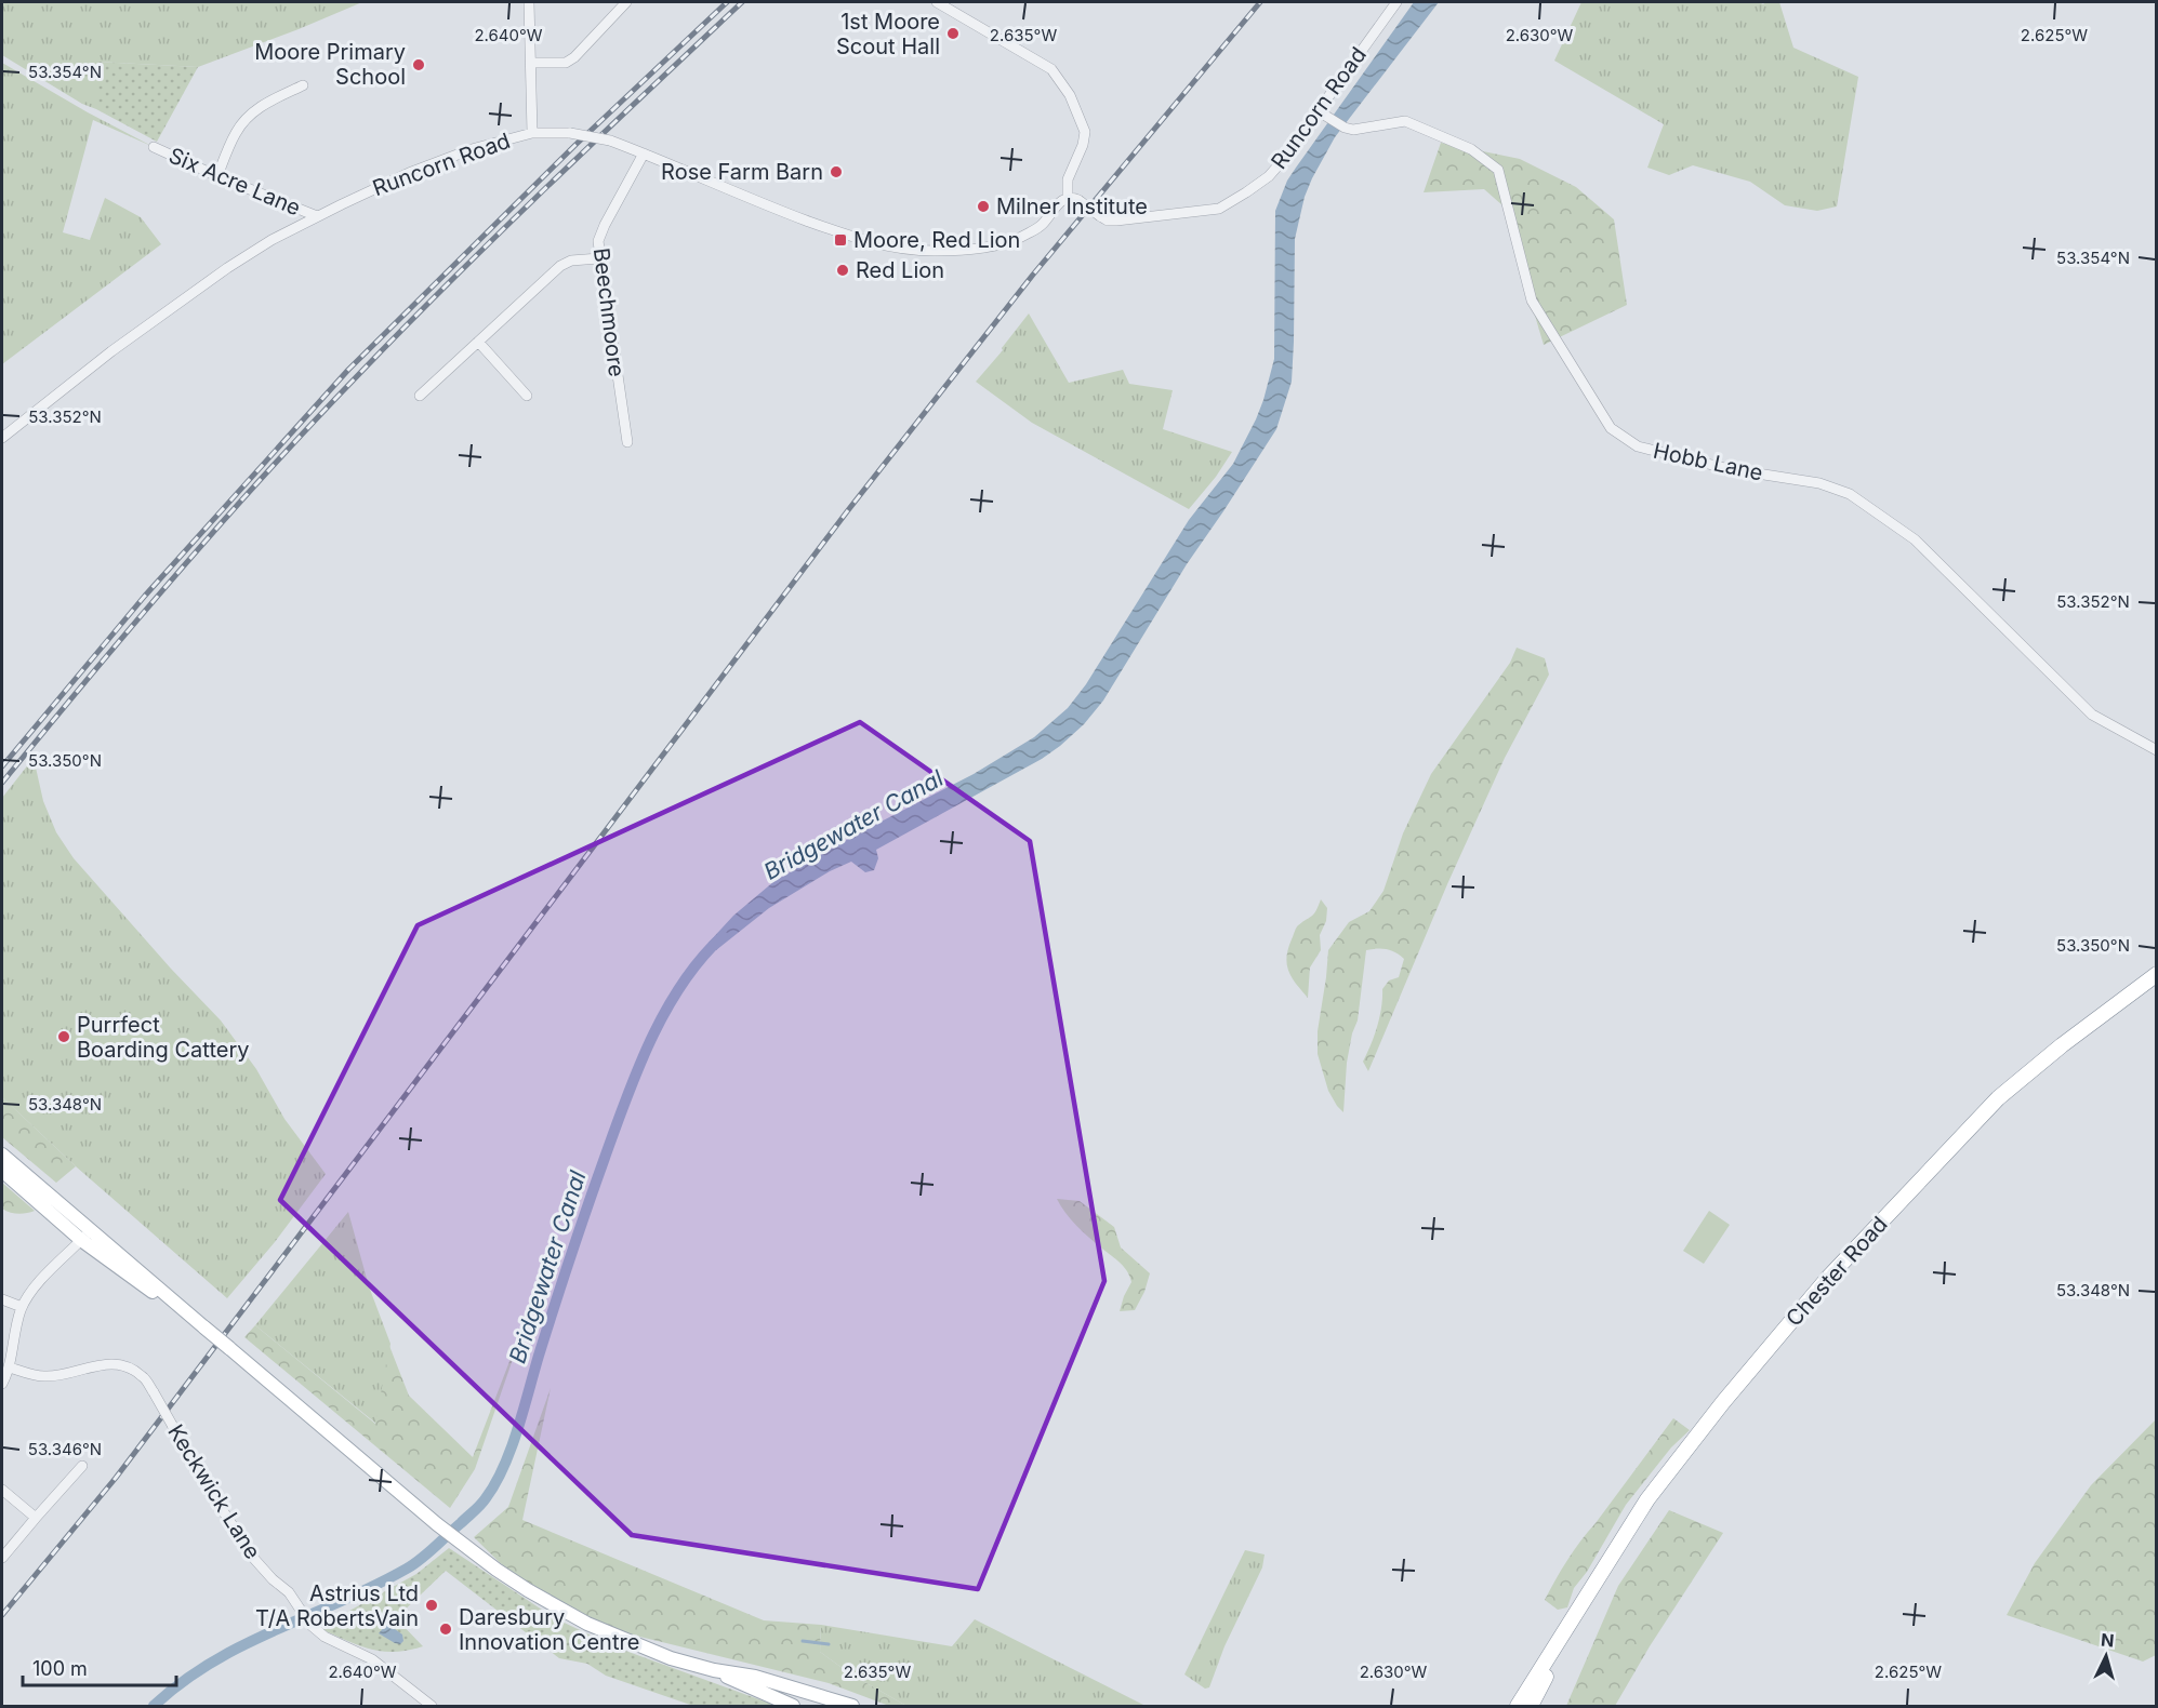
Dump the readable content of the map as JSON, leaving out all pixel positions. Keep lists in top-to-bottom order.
{
  "streets": {
    "highway": ["Chester Road"],
    "street": [
      "Runcorn Road",
      "Six Acre Lane",
      "Beechmoore",
      "Hobb Lane",
      "Keckwick Lane"
    ]
  },
  "crossings": [
    ["Runcorn Road", "Six Acre Lane"],
    ["Runcorn Road", "Beechmoore"],
    ["Runcorn Road", "Hobb Lane"]
  ],
  "water": ["Bridgewater Canal"],
  "places": {
    "other": [
      "1st Moore Scout Hall",
      "Moore Primary School",
      "Rose Farm Barn",
      "Milner Institute",
      "Red Lion",
      "Purrfect Boarding Cattery",
      "Astrius Ltd T/A RobertsVain",
      "Daresbury Innovation Centre"
    ],
    "transit": ["Moore, Red Lion"]
  },
  "scale_bar": "100 m",
  "north": "top",
  "coordinates": [
    "2.640°W",
    "2.635°W",
    "2.630°W",
    "2.625°W",
    "53.354°N",
    "53.352°N",
    "53.350°N",
    "53.348°N",
    "53.346°N"
  ]
}
